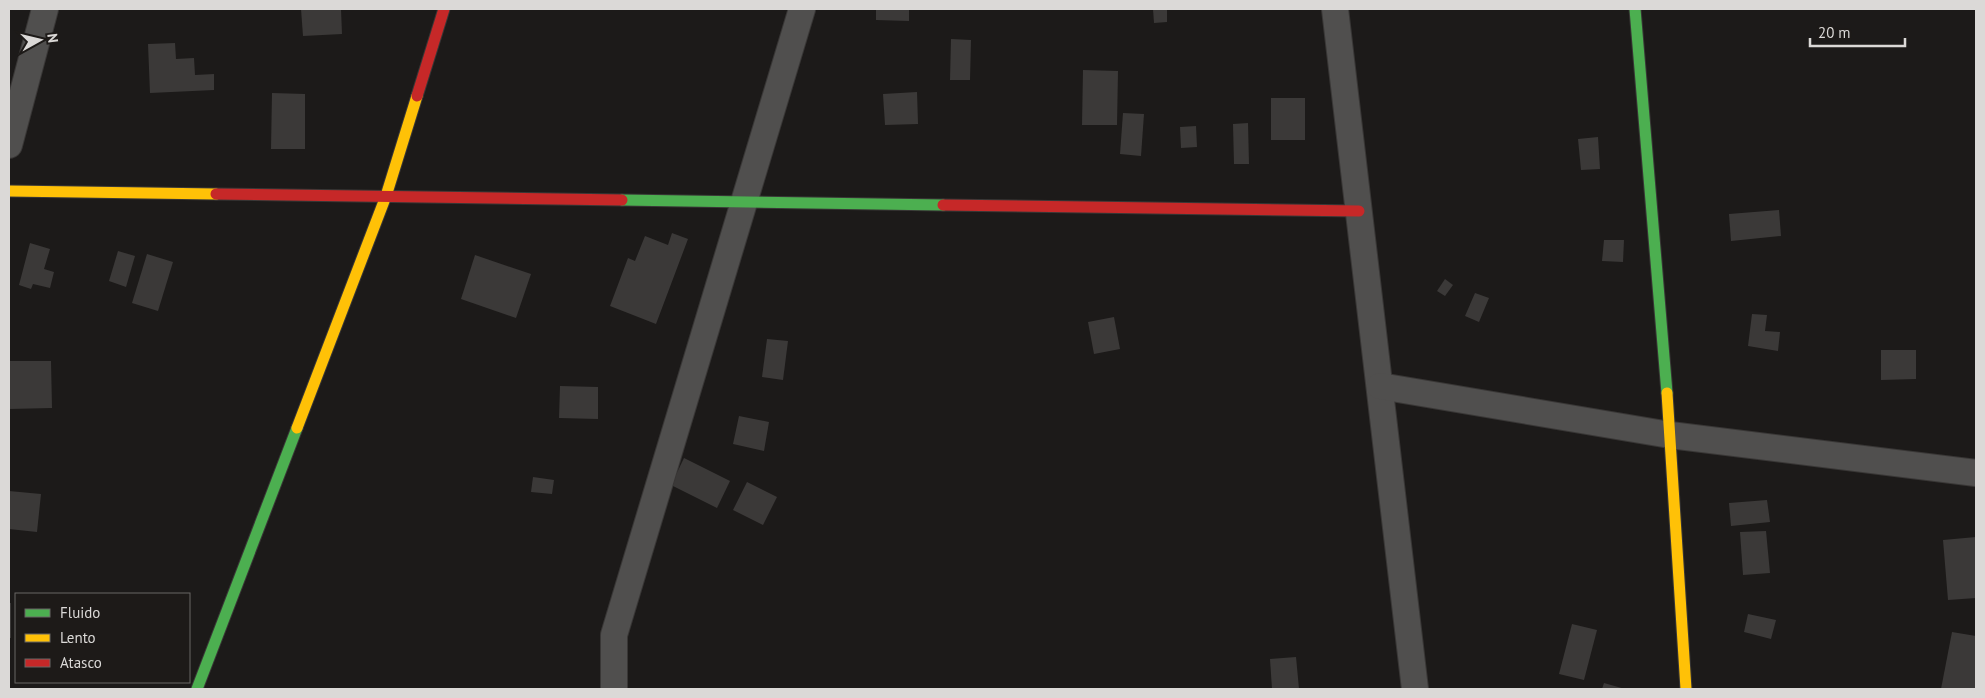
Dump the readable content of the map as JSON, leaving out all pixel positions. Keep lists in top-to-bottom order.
{
  "legend": ["Fluido", "Lento", "Atasco"],
  "scale_bar": "20 m",
  "north": "right"
}
